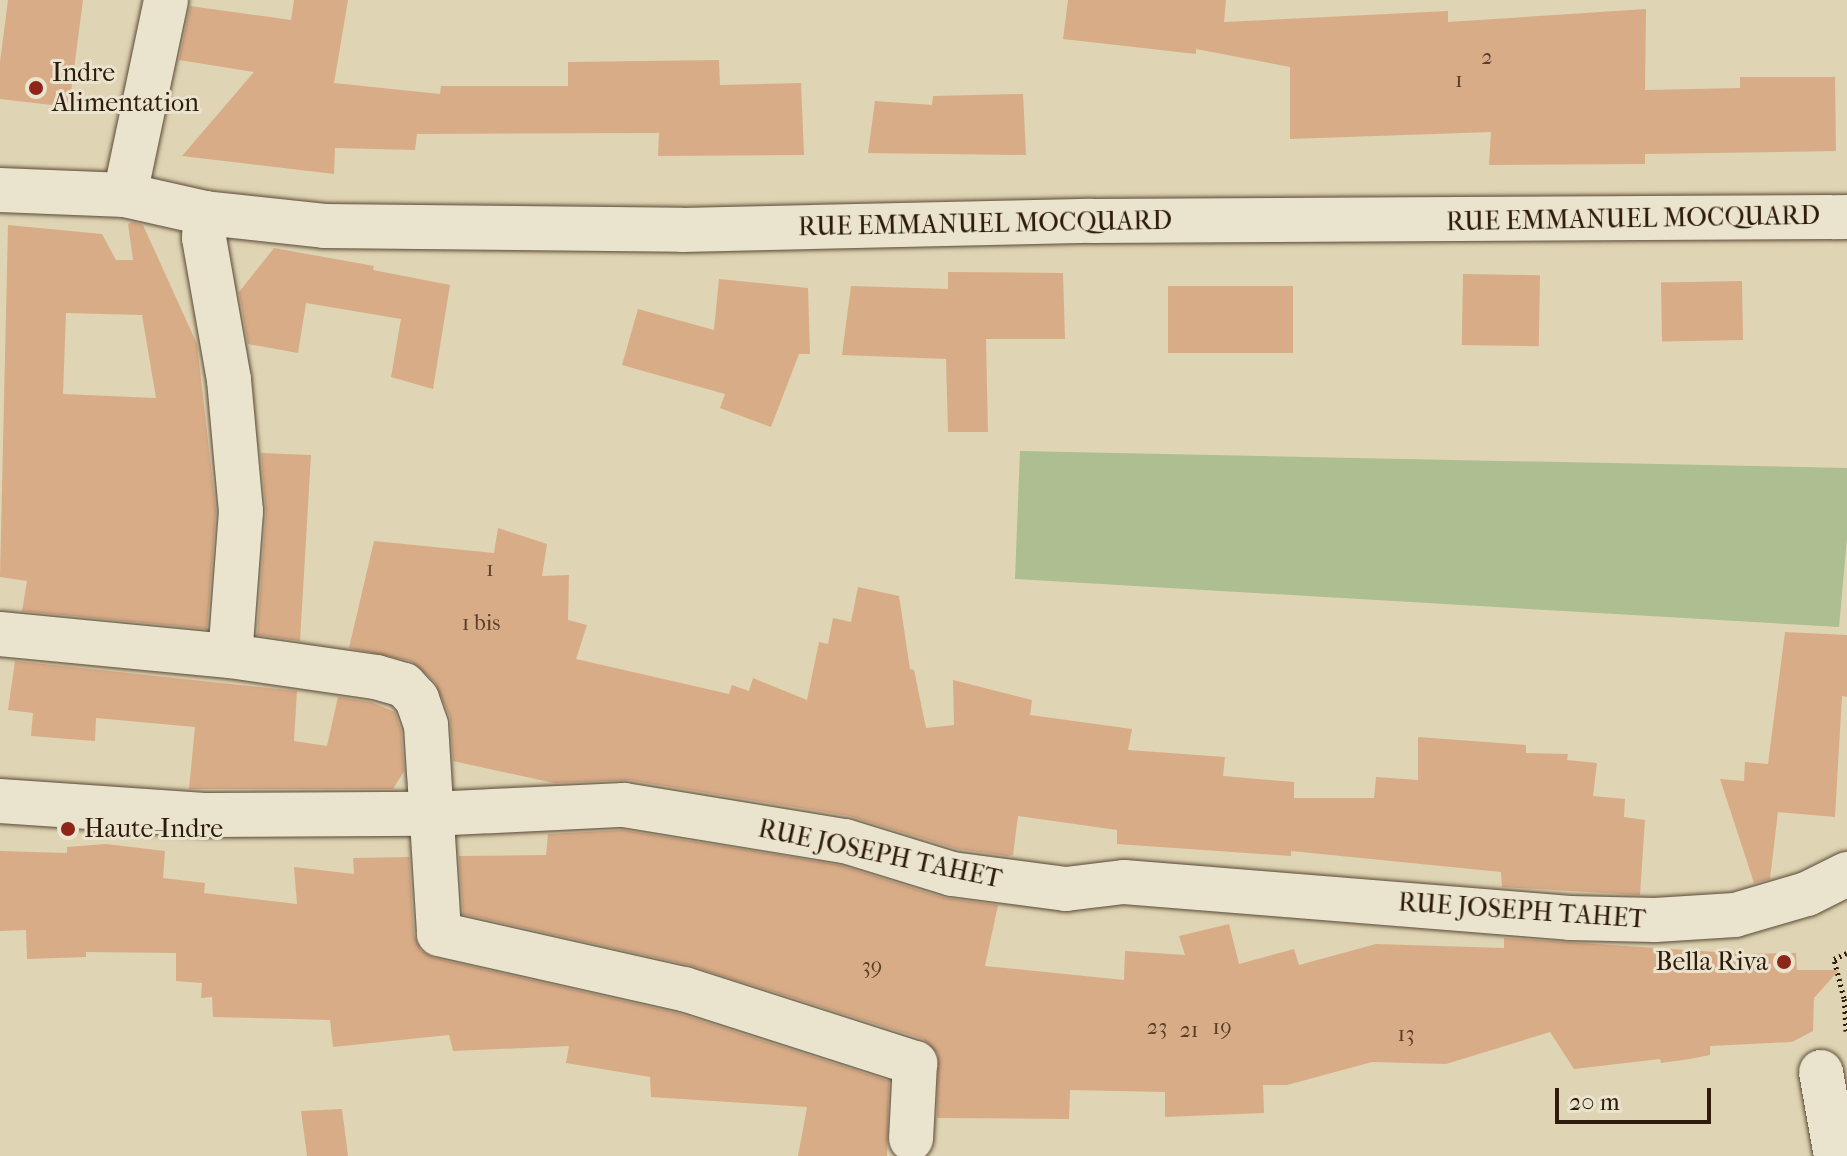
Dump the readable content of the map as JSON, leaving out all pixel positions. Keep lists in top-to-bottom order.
{
  "streets": {
    "street": ["RUE EMMANUEL MOCQUARD", "RUE JOSEPH TAHET"]
  },
  "places": ["Indre Alimentation", "Haute-Indre", "Bella Riva"],
  "house_numbers": [
    "2",
    "1",
    "1",
    "1 bis",
    "39",
    "23",
    "19",
    "21",
    "13"
  ],
  "scale_bar": "20 m"
}
